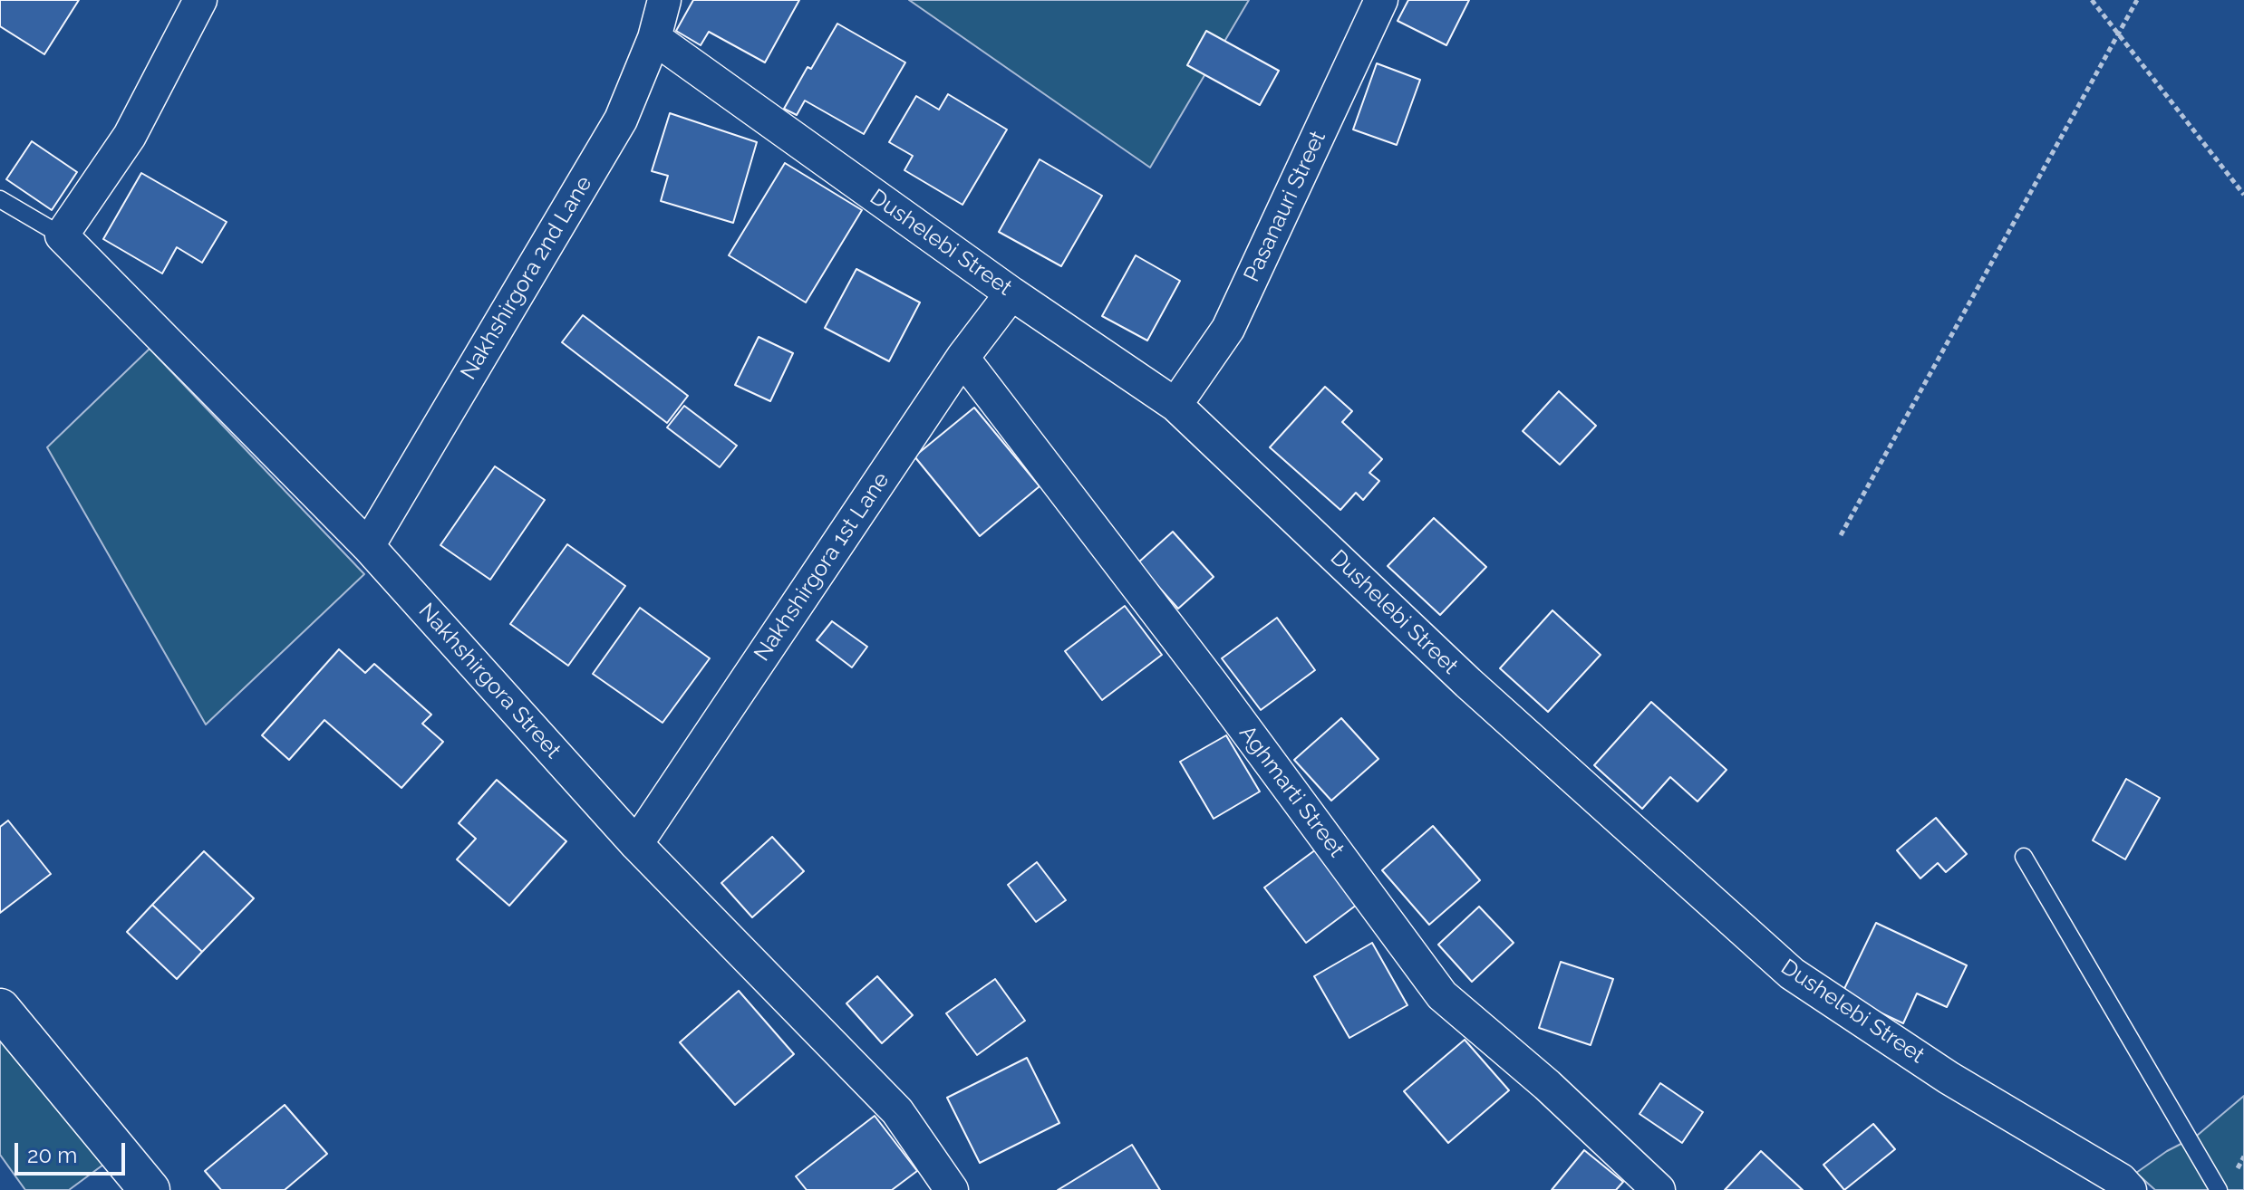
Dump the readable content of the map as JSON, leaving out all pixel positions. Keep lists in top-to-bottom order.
{
  "streets": {
    "street": [
      "Pasanauri Street",
      "Dushelebi Street",
      "Nakhshirgora 2nd Lane",
      "Nakhshirgora 1st Lane",
      "Nakhshirgora Street",
      "Aghmarti Street"
    ]
  },
  "crossings": [
    ["Pasanauri Street", "Dushelebi Street"],
    ["Dushelebi Street", "Nakhshirgora 2nd Lane"],
    ["Dushelebi Street", "Nakhshirgora 1st Lane"],
    ["Nakhshirgora 2nd Lane", "Nakhshirgora Street"],
    ["Nakhshirgora 1st Lane", "Nakhshirgora Street"],
    ["Nakhshirgora 1st Lane", "Aghmarti Street"]
  ],
  "scale_bar": "20 m"
}
